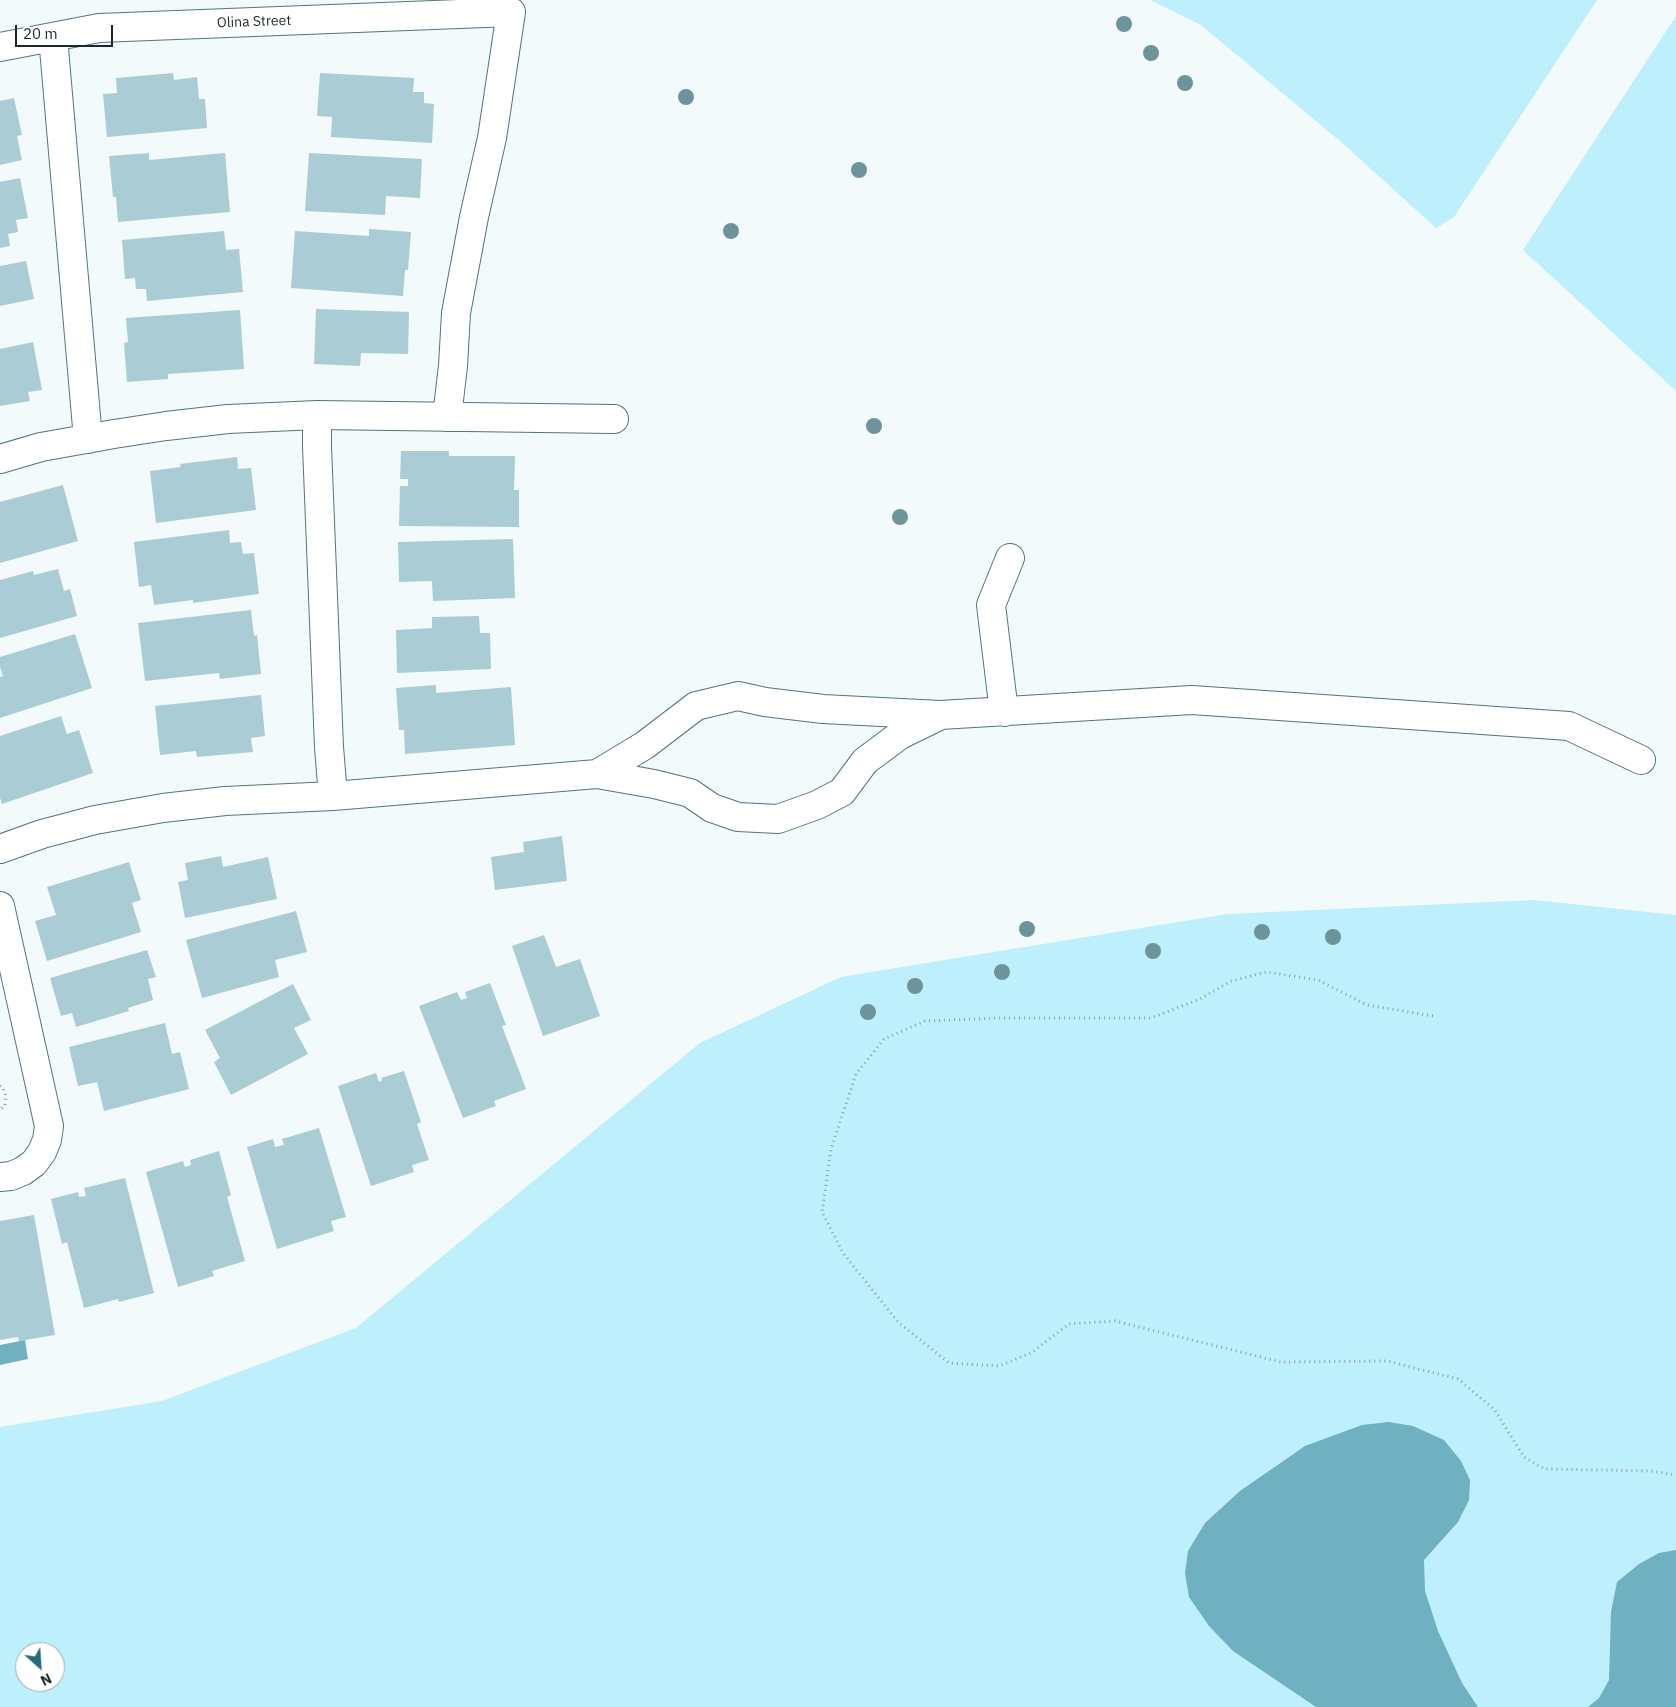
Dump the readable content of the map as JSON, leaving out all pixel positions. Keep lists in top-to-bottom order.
{
  "streets": {
    "street": ["Olina Street"]
  },
  "scale_bar": "20 m",
  "north": "bottom right"
}
